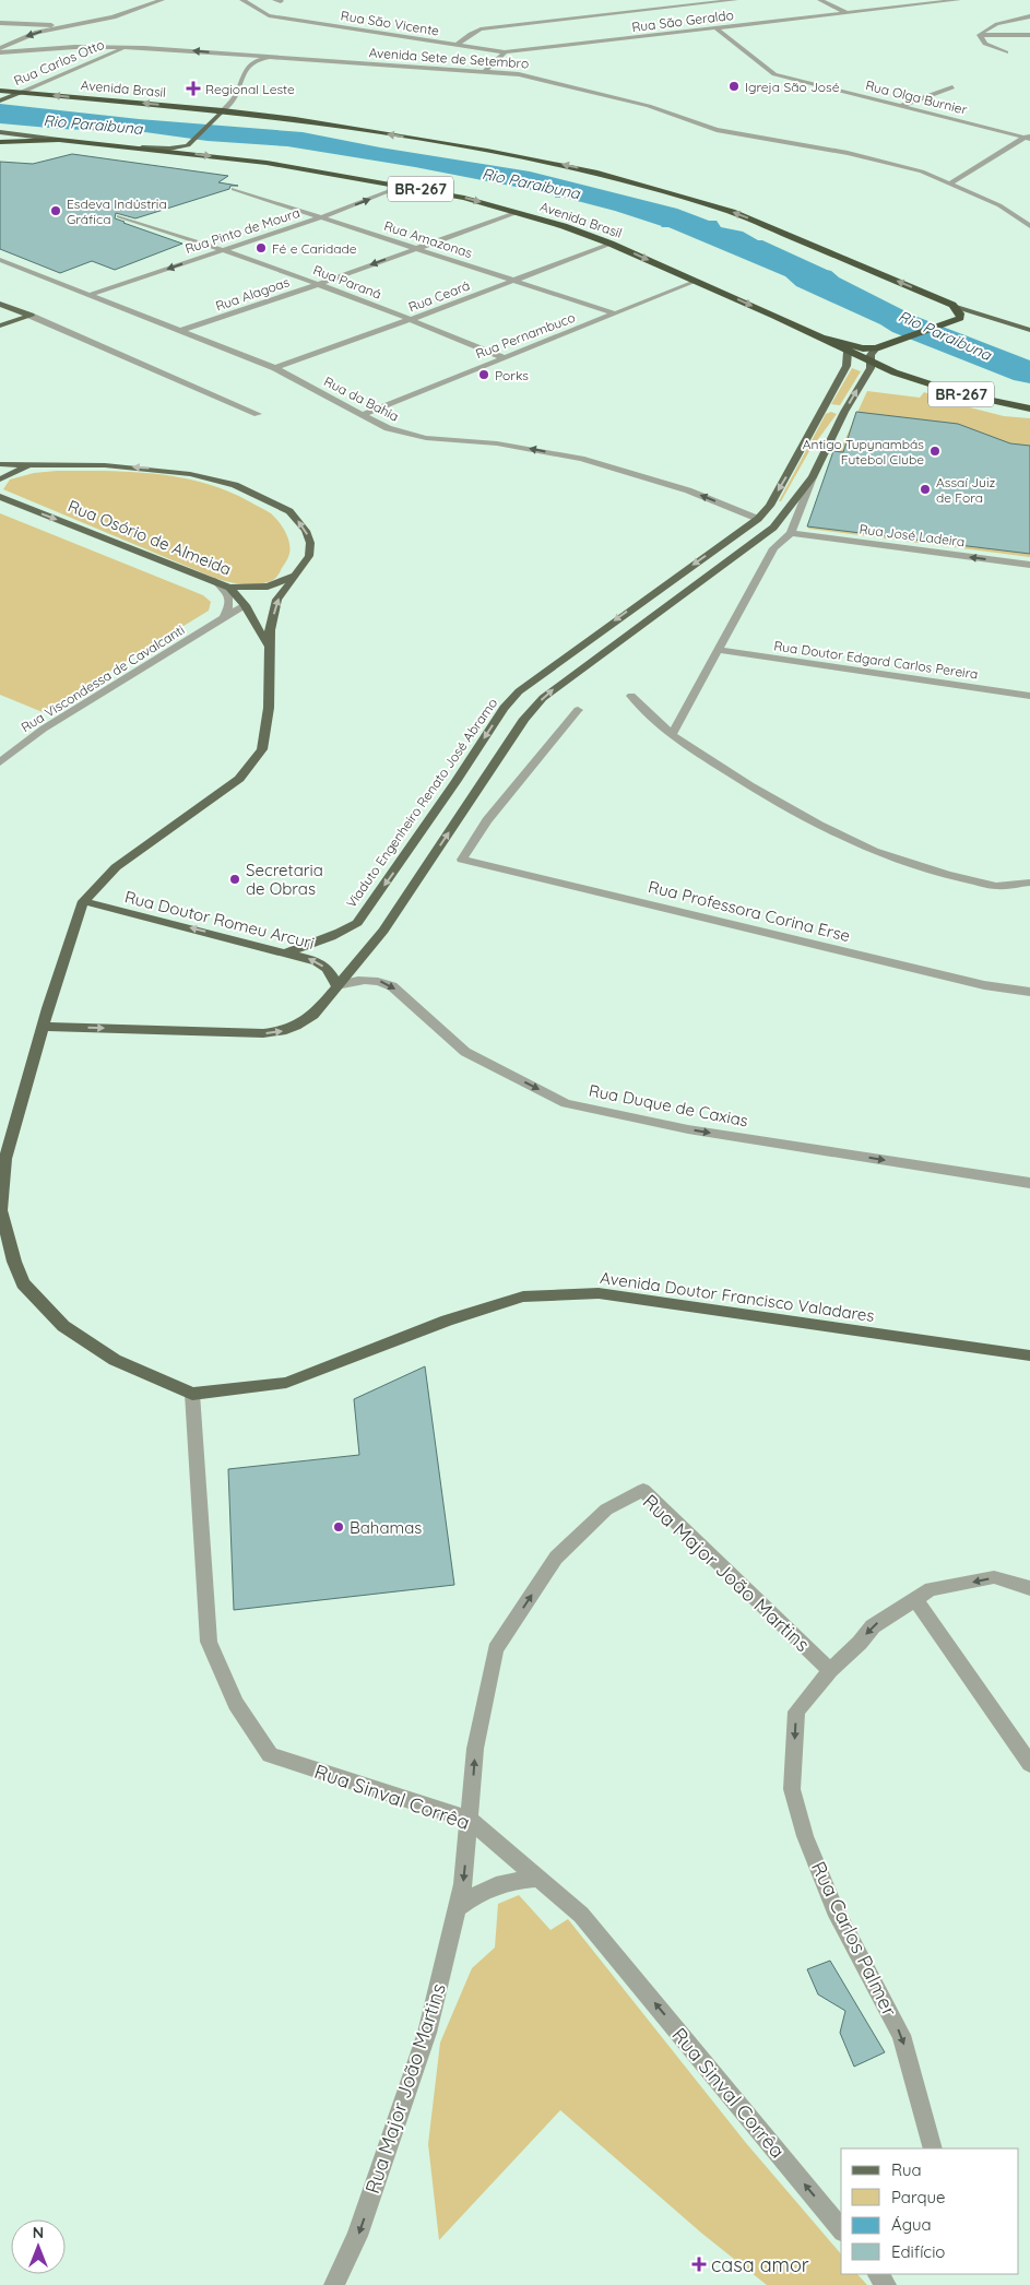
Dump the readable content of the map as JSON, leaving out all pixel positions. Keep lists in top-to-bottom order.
{
  "streets": {
    "highway": ["Avenida Brasil", "BR-267"],
    "main road": [
      "Rua Osório de Almeida",
      "Viaduto Engenheiro Renato José Abramo",
      "Rua Doutor Romeu Arcuri",
      "Avenida Doutor Francisco Valadares"
    ],
    "street": [
      "Rua São Geraldo",
      "Rua São Vicente",
      "Avenida Sete de Setembro",
      "Rua Carlos Otto",
      "Rua Olga Burnier",
      "Rua Pinto de Moura",
      "Rua Amazonas",
      "Rua Paraná",
      "Rua Alagoas",
      "Rua Ceará",
      "Rua Pernambuco",
      "Rua da Bahia",
      "Rua José Ladeira",
      "Rua Doutor Edgard Carlos Pereira",
      "Rua Viscondessa de Cavalcanti",
      "Rua Professora Corina Erse",
      "Rua Duque de Caxias",
      "Rua Major João Martins",
      "Rua Sinval Corrêa",
      "Rua Carlos Palmer"
    ]
  },
  "crossings": [
    ["Rua São Geraldo", "Rua São Vicente"],
    ["Rua São Geraldo", "Rua Olga Burnier"],
    ["Rua Carlos Otto", "Avenida Brasil"],
    ["Avenida Brasil", "BR-267"],
    ["Avenida Brasil", "Rua Pinto de Moura"],
    ["Avenida Brasil", "Rua Alagoas"],
    ["Avenida Brasil", "Rua Ceará"],
    ["Avenida Brasil", "Rua Pernambuco"],
    ["Avenida Brasil", "Viaduto Engenheiro Renato José Abramo"],
    ["Rua Pinto de Moura", "Rua Amazonas"],
    ["Rua Pinto de Moura", "Rua Paraná"],
    ["Rua Pinto de Moura", "Rua da Bahia"],
    ["Rua Amazonas", "Rua Alagoas"],
    ["Rua Amazonas", "Rua Ceará"],
    ["Rua Amazonas", "Rua Pernambuco"],
    ["Rua Paraná", "Rua Alagoas"],
    ["Rua Paraná", "Rua Ceará"],
    ["Rua Paraná", "Rua Pernambuco"],
    ["Rua Alagoas", "Rua da Bahia"],
    ["Rua Ceará", "Rua da Bahia"],
    ["Rua Pernambuco", "Rua da Bahia"],
    ["Rua da Bahia", "Viaduto Engenheiro Renato José Abramo"],
    ["Rua Osório de Almeida", "Rua Viscondessa de Cavalcanti"],
    ["Rua Osório de Almeida", "Rua Doutor Romeu Arcuri"],
    ["Rua Osório de Almeida", "Avenida Doutor Francisco Valadares"],
    ["Rua Osório de Almeida", "Rua Sinval Corrêa"],
    ["Viaduto Engenheiro Renato José Abramo", "Rua Doutor Romeu Arcuri"],
    ["Rua Doutor Romeu Arcuri", "Rua Duque de Caxias"],
    ["Avenida Doutor Francisco Valadares", "Rua Sinval Corrêa"],
    ["Rua Major João Martins", "Rua Sinval Corrêa"],
    ["Rua Major João Martins", "Rua Carlos Palmer"]
  ],
  "one_way": [
    "Rua da Bahia",
    "Rua José Ladeira",
    "Rua Doutor Romeu Arcuri",
    "Rua Duque de Caxias",
    "Rua Sinval Corrêa"
  ],
  "water": ["Rio Paraibuna"],
  "places": {
    "other": [
      "Igreja São José",
      "Esdeva Indústria Gráfica",
      "Fé e Caridade",
      "Porks",
      "Antigo Tupynambás Futebol Clube",
      "Assaí Juiz de Fora",
      "Secretaria de Obras",
      "Bahamas"
    ],
    "health": ["Regional Leste", "casa amor"]
  },
  "legend": [
    "Rua",
    "Parque",
    "Água",
    "Edifício"
  ],
  "north": "top"
}
